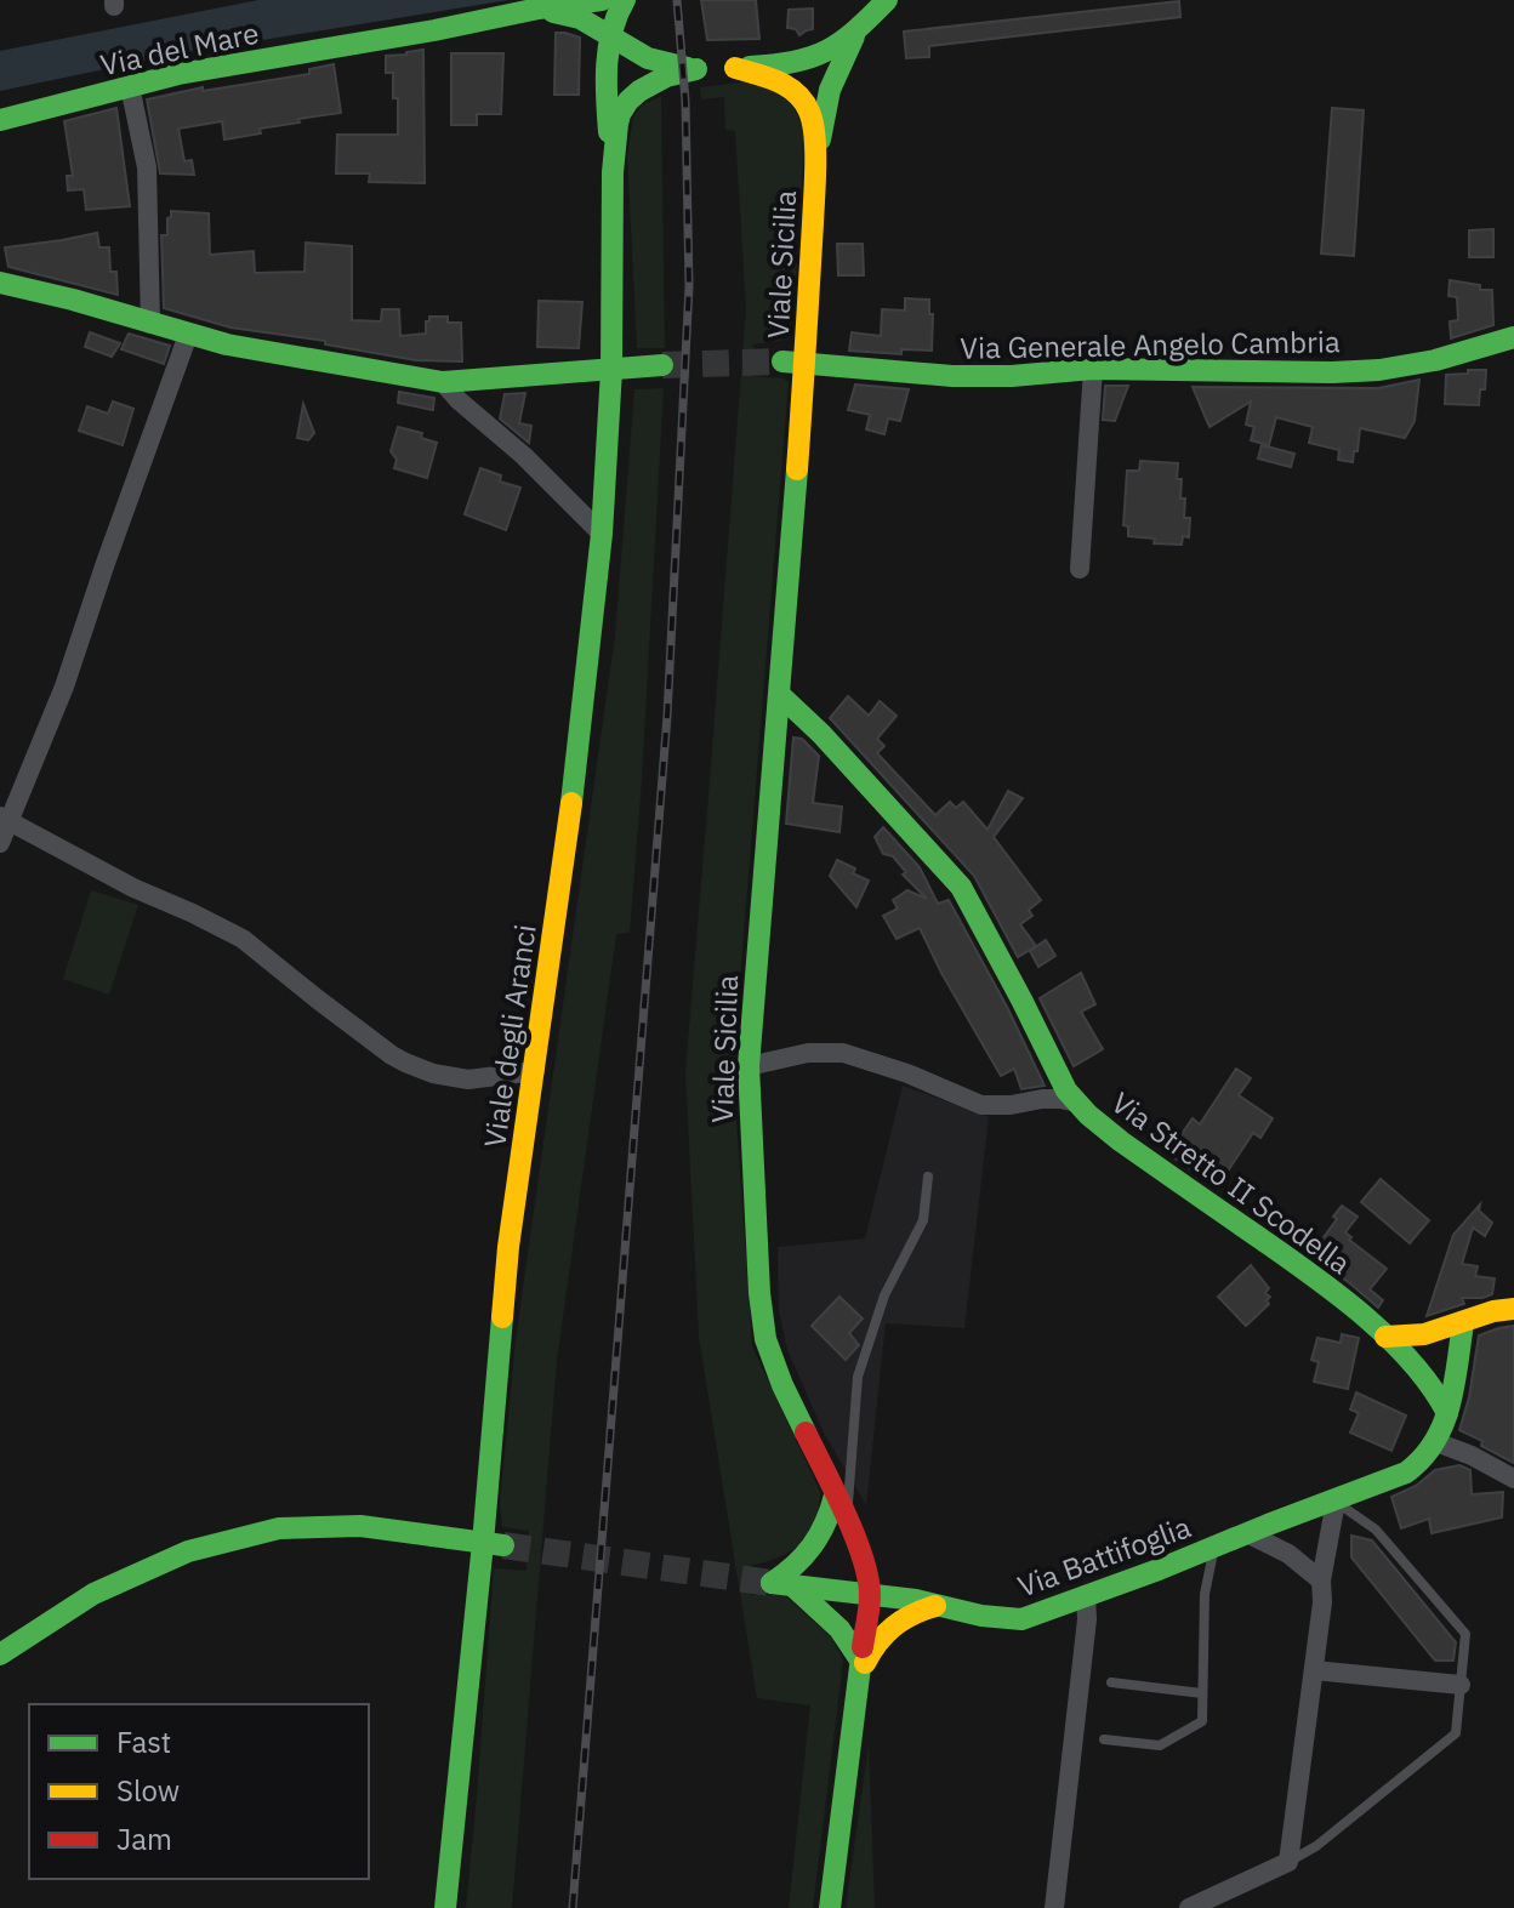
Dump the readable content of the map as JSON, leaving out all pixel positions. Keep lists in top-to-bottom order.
{
  "streets": {
    "street": [
      "Via del Mare",
      "Viale Sicilia",
      "Via Generale Angelo Cambria",
      "Viale degli Aranci",
      "Via Stretto II Scodella",
      "Via Battifoglia"
    ]
  },
  "crossings": [
    ["Viale Sicilia", "Via Generale Angelo Cambria"],
    ["Viale Sicilia", "Via Stretto II Scodella"],
    ["Viale Sicilia", "Via Battifoglia"]
  ],
  "legend": ["Fast", "Slow", "Jam"]
}
